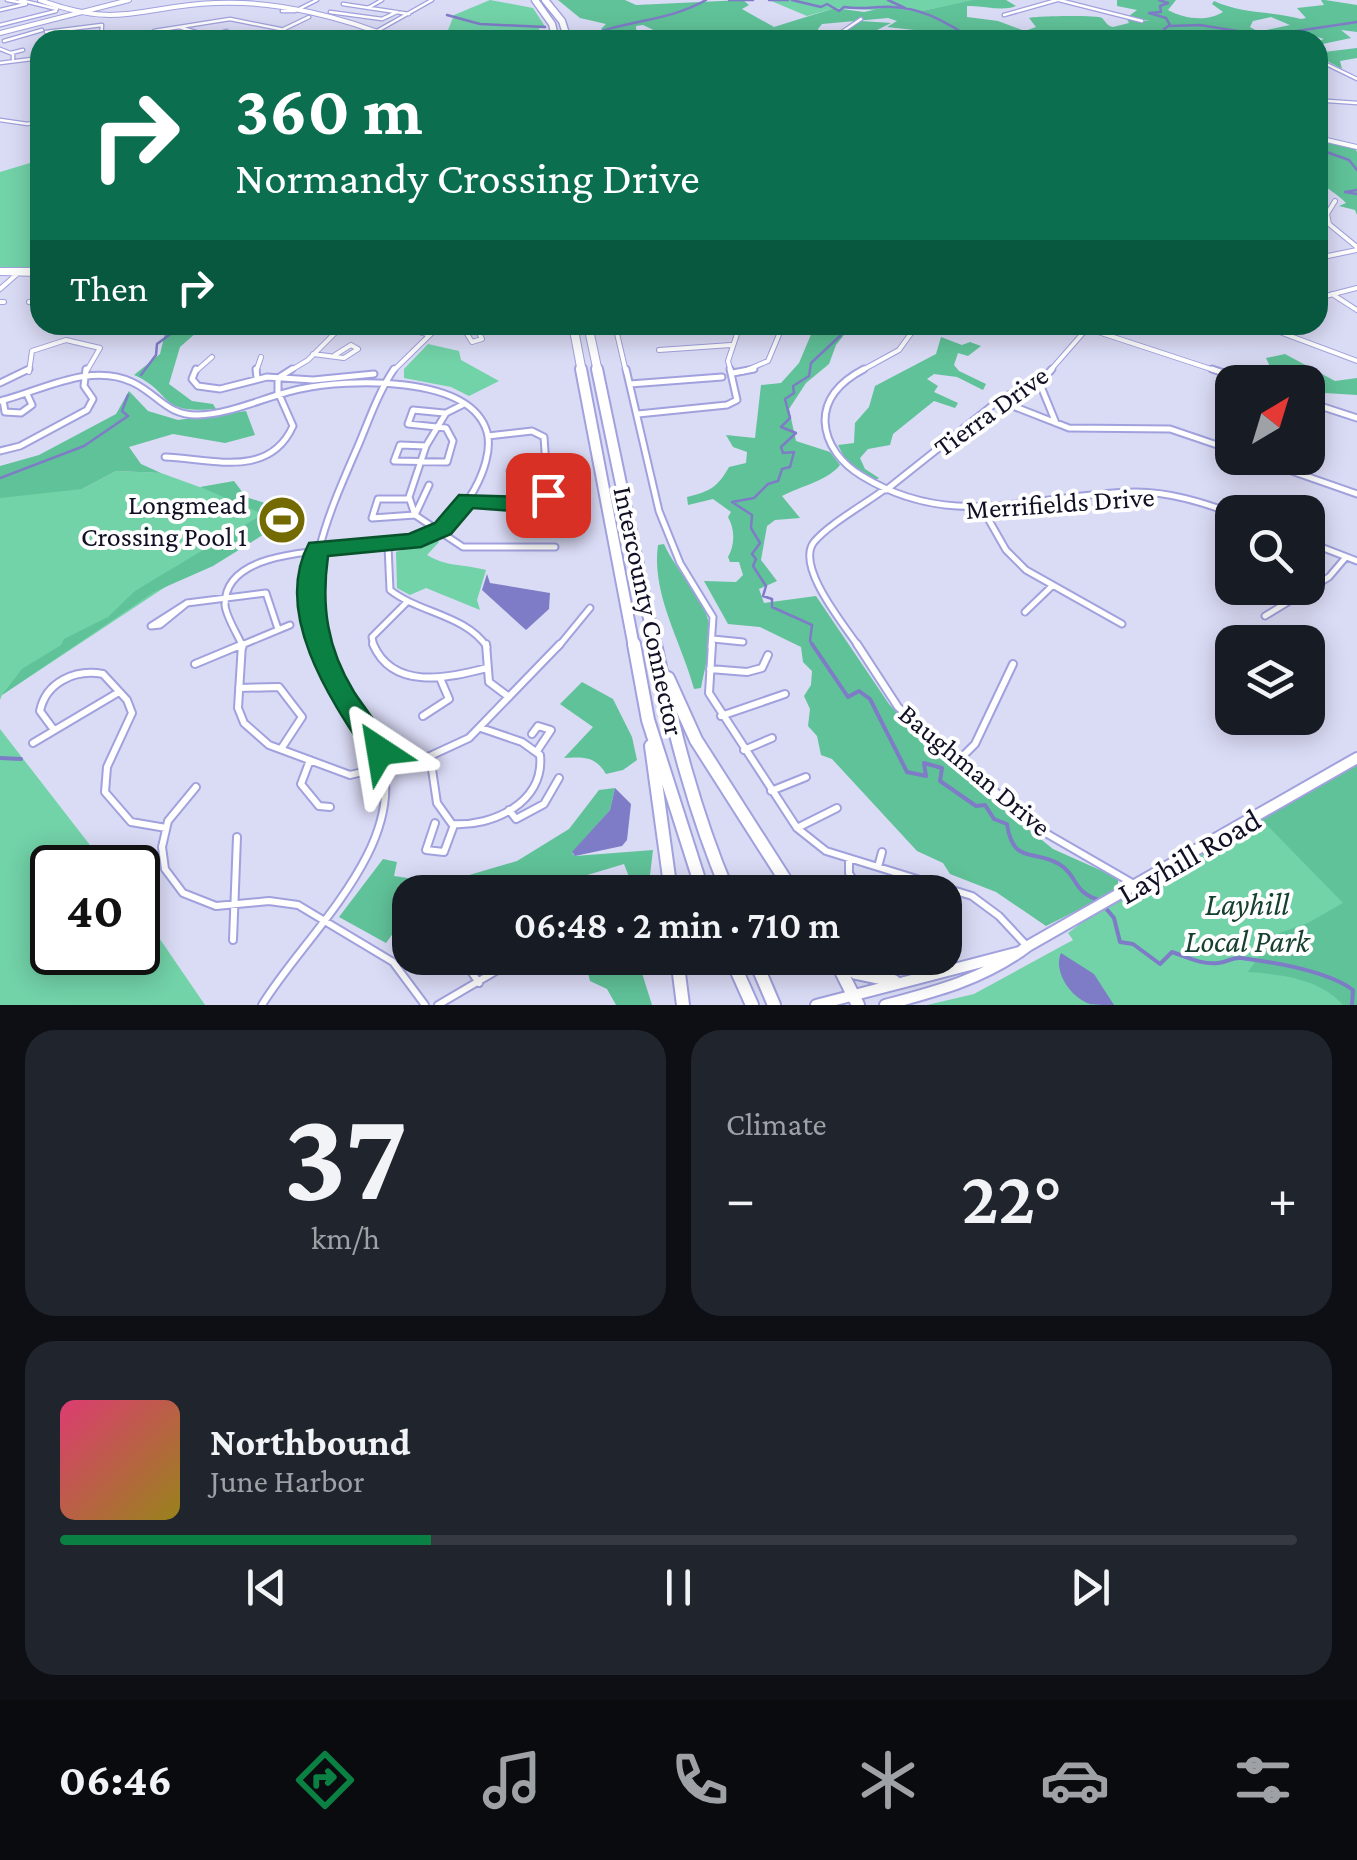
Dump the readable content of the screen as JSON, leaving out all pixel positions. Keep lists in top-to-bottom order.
{
  "streets": {
    "highway": ["Intercounty Connector"],
    "main road": ["Layhill Road"],
    "street": ["Tierra Drive", "Merrifields Drive", "Baughman Drive"]
  },
  "crossings": [
    ["Tierra Drive", "Merrifields Drive"],
    ["Tierra Drive", "Baughman Drive"],
    ["Merrifields Drive", "Baughman Drive"],
    ["Baughman Drive", "Layhill Road"]
  ],
  "parks": ["Layhill Local Park"],
  "places": {
    "sports": ["Longmead Crossing Pool 1"]
  },
  "north": "top right",
  "page": {
    "turn": ["360 m", "Normandy Crossing Drive"],
    "then": "Then",
    "limit": "40",
    "trip": "06:48 · 2 min · 710 m",
    "tile": [
      ["37", "km/h"],
      "Climate"
    ],
    "heat": ["−", "22°", "+"],
    "song": ["Northbound", "June Harbor"],
    "tabs": "06:46"
  }
}
